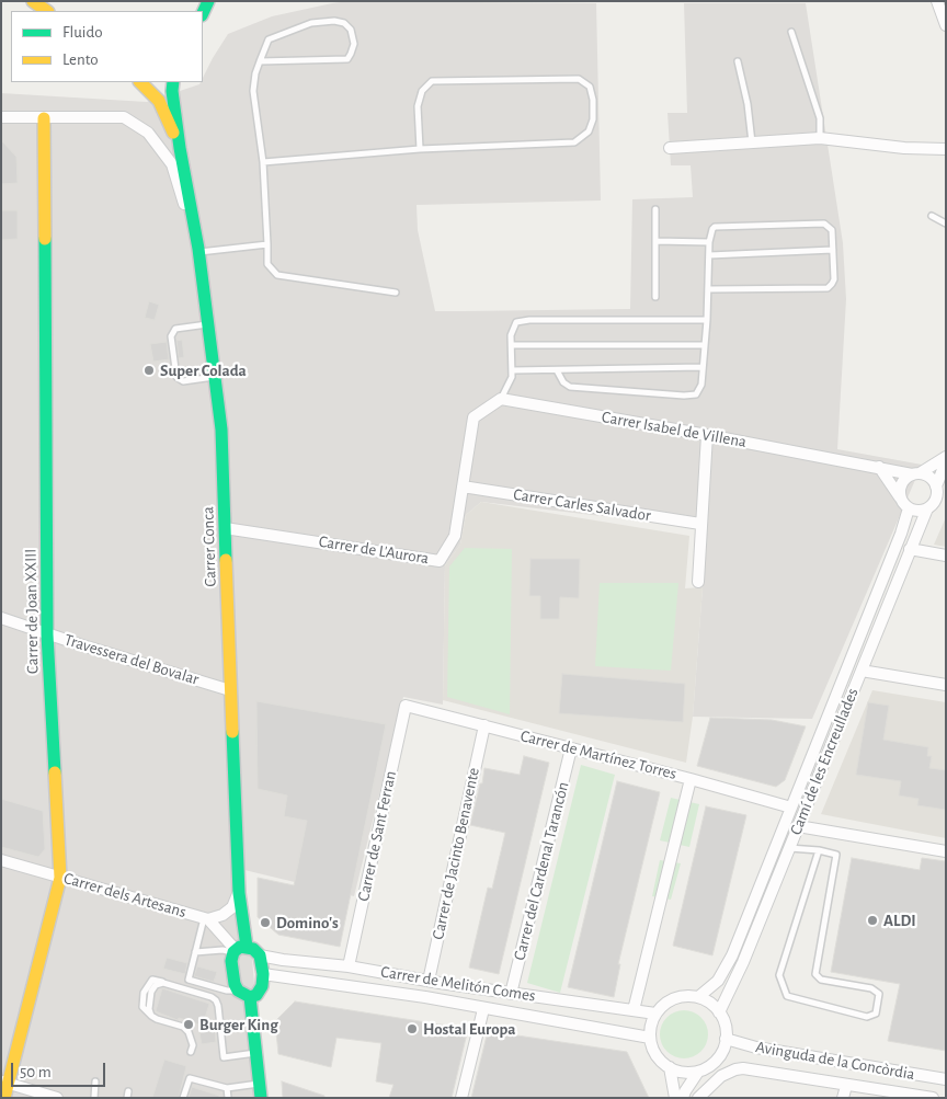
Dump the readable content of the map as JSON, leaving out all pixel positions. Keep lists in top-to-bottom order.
{
  "streets": {
    "street": [
      "Carrer Isabel de Villena",
      "Carrer Carles Salvador",
      "Carrer Conca",
      "Carrer de L'Aurora",
      "Carrer de Joan XXIII",
      "Travessera del Bovalar",
      "Carrer de Martínez Torres",
      "Camí de les Encreullades",
      "Carrer de Sant Ferran",
      "Carrer de Jacinto Benavente",
      "Carrer del Cardenal Tarancón",
      "Carrer dels Artesans",
      "Carrer de Melitón Comes",
      "Avinguda de la Concòrdia"
    ]
  },
  "crossings": [
    ["Carrer Isabel de Villena", "Carrer de L'Aurora"],
    ["Carrer Isabel de Villena", "Camí de les Encreullades"],
    ["Carrer Carles Salvador", "Carrer de L'Aurora"],
    ["Carrer Conca", "Carrer de L'Aurora"],
    ["Carrer Conca", "Travessera del Bovalar"],
    ["Carrer Conca", "Carrer dels Artesans"],
    ["Carrer Conca", "Carrer de Melitón Comes"],
    ["Carrer de Joan XXIII", "Travessera del Bovalar"],
    ["Carrer de Joan XXIII", "Carrer dels Artesans"],
    ["Carrer de Martínez Torres", "Camí de les Encreullades"],
    ["Carrer de Martínez Torres", "Carrer de Sant Ferran"],
    ["Carrer de Martínez Torres", "Carrer de Jacinto Benavente"],
    ["Carrer de Martínez Torres", "Carrer del Cardenal Tarancón"],
    ["Camí de les Encreullades", "Carrer de Melitón Comes"],
    ["Camí de les Encreullades", "Avinguda de la Concòrdia"],
    ["Carrer de Sant Ferran", "Carrer de Melitón Comes"],
    ["Carrer de Jacinto Benavente", "Carrer de Melitón Comes"],
    ["Carrer del Cardenal Tarancón", "Carrer de Melitón Comes"],
    ["Carrer dels Artesans", "Carrer de Melitón Comes"],
    ["Carrer de Melitón Comes", "Avinguda de la Concòrdia"]
  ],
  "places": [
    "Super Colada",
    "ALDI",
    "Domino's",
    "Burger King",
    "Hostal Europa"
  ],
  "legend": ["Fluido", "Lento"],
  "scale_bar": "50 m"
}
